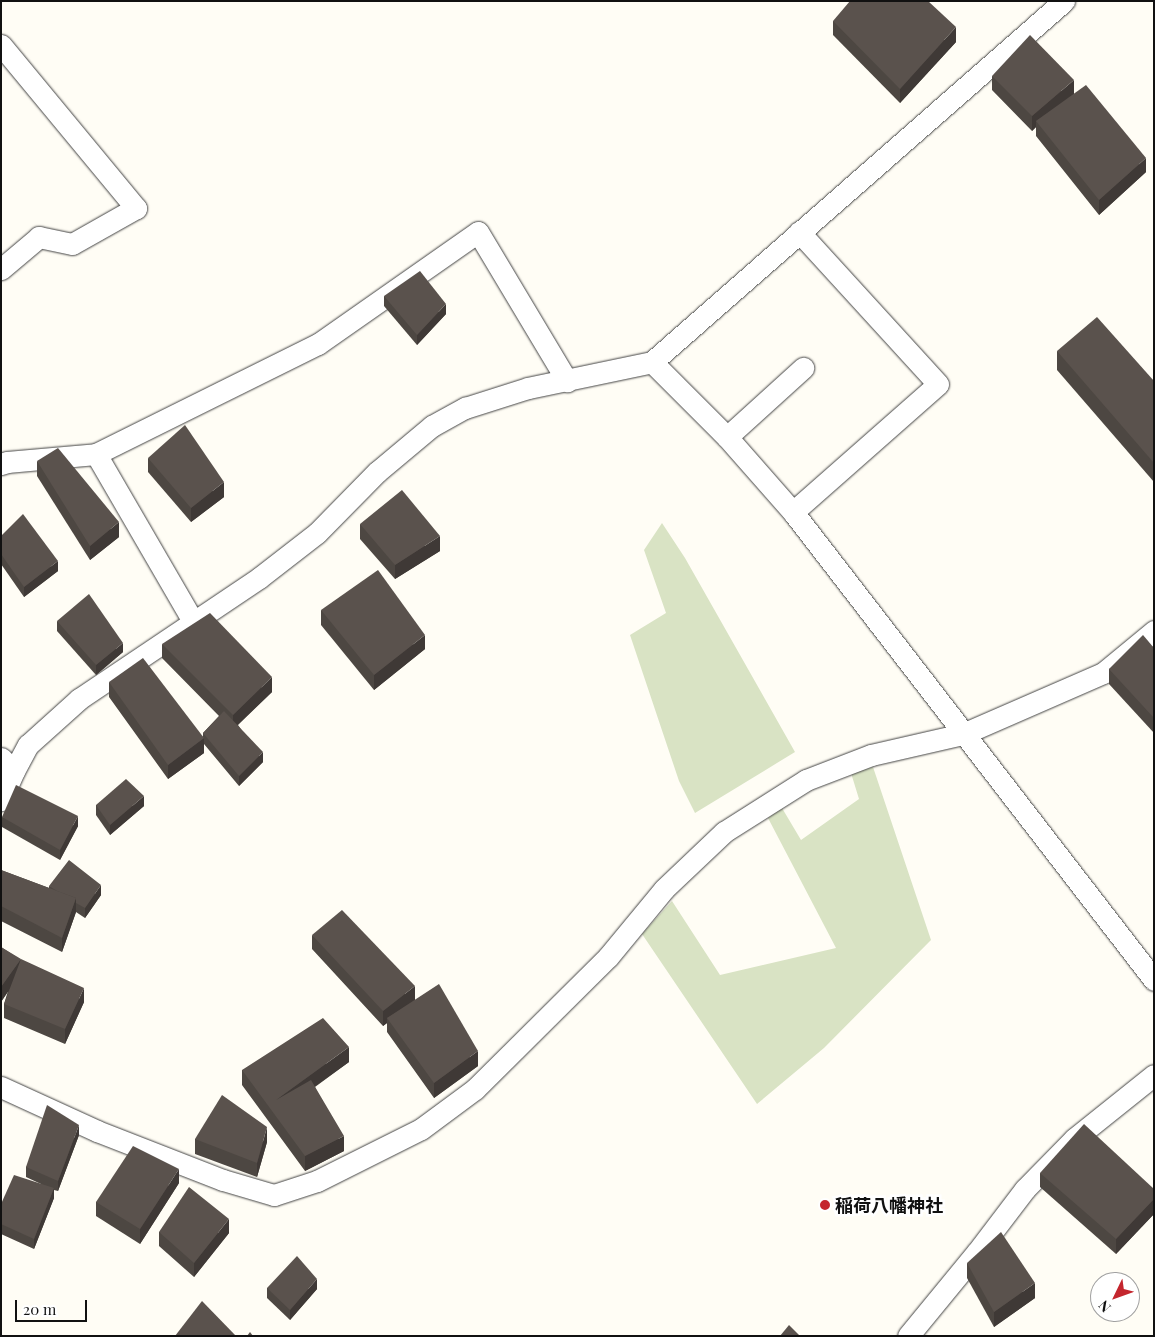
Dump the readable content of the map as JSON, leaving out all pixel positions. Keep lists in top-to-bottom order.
{
  "places": ["稲荷八幡神社"],
  "scale_bar": "20 m",
  "north": "bottom left"
}
